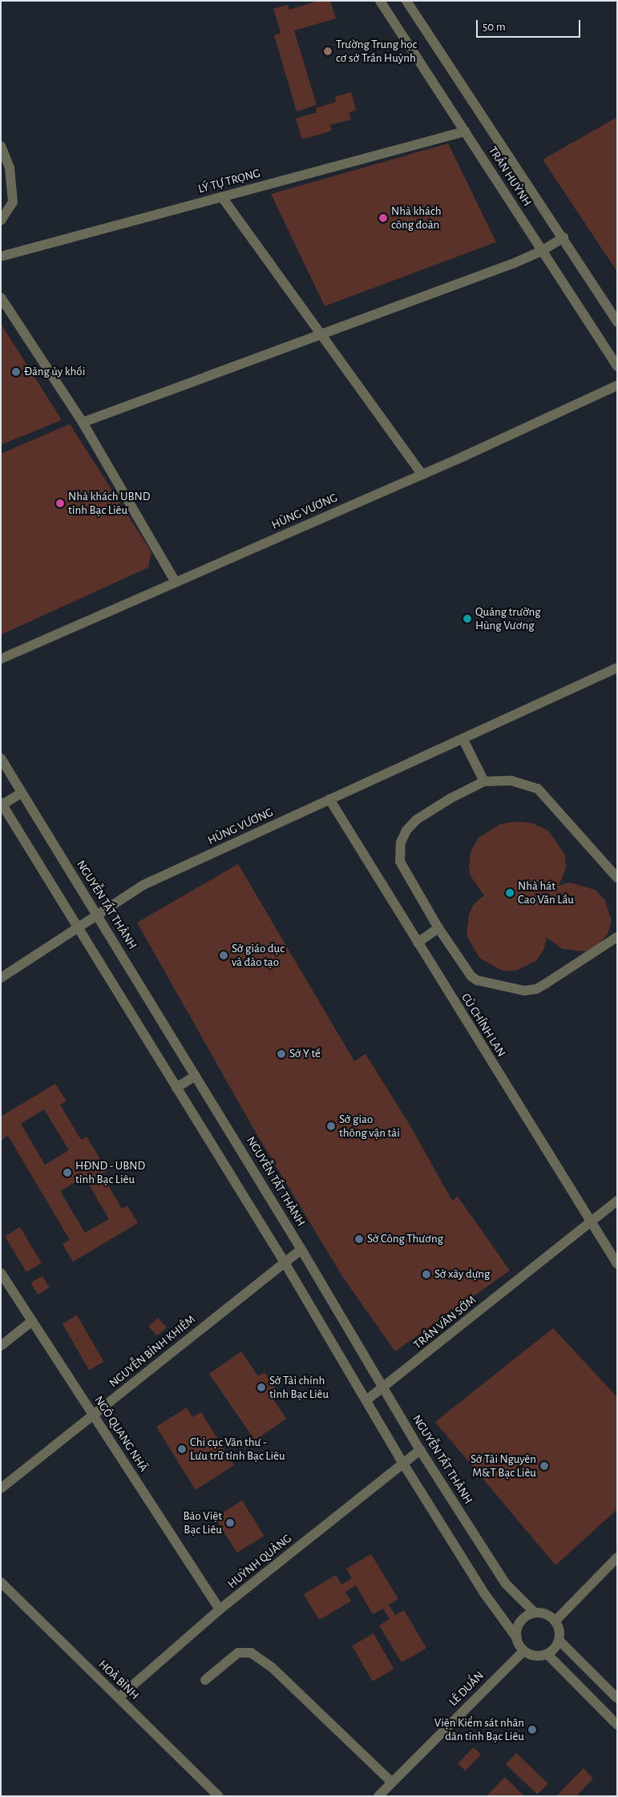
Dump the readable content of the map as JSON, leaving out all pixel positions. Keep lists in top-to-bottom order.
{
  "streets": {
    "street": [
      "TRẦN HUỲNH",
      "LÝ TỰ TRỌNG",
      "HÙNG VƯƠNG",
      "NGUYỄN TẤT THÀNH",
      "CÙ CHÍNH LAN",
      "TRẦN VĂN SỚM",
      "NGUYỄN BỈNH KHIÊM",
      "NGÔ QUANG NHÃ",
      "HUỲNH QUẢNG",
      "HOÀ BÌNH",
      "LÊ DUẨN"
    ]
  },
  "crossings": [
    ["TRẦN HUỲNH", "LÝ TỰ TRỌNG"],
    ["HÙNG VƯƠNG", "NGUYỄN TẤT THÀNH"],
    ["HÙNG VƯƠNG", "CÙ CHÍNH LAN"],
    ["NGUYỄN TẤT THÀNH", "TRẦN VĂN SỚM"],
    ["NGUYỄN TẤT THÀNH", "NGUYỄN BỈNH KHIÊM"],
    ["NGUYỄN TẤT THÀNH", "HUỲNH QUẢNG"],
    ["NGUYỄN TẤT THÀNH", "LÊ DUẨN"],
    ["CÙ CHÍNH LAN", "TRẦN VĂN SỚM"],
    ["NGUYỄN BỈNH KHIÊM", "NGÔ QUANG NHÃ"],
    ["NGÔ QUANG NHÃ", "HUỲNH QUẢNG"],
    ["HUỲNH QUẢNG", "HOÀ BÌNH"]
  ],
  "places": [
    "Trường Trung học cơ sở Trần Huỳnh",
    "Nhà khách công đoàn",
    "Đảng ủy khối",
    "Nhà khách UBND tỉnh Bạc Liêu",
    "Quảng trường Hùng Vương",
    "Nhà hát Cao Văn Lầu",
    "Sở giáo dục và đào tạo",
    "Sở Y tế",
    "Sở giao thông vận tải",
    "HĐND - UBND tỉnh Bạc Liêu",
    "Sở Công Thương",
    "Sở xây dựng",
    "Sở Tài chính tỉnh Bạc Liêu",
    "Chi cục Văn thư - Lưu trữ tỉnh Bạc Liêu",
    "Sở Tài Nguyên M&T Bạc Liêu",
    "Bảo Việt Bạc Liêu",
    "Viện Kiểm sát nhân dân tỉnh Bạc Liêu"
  ],
  "scale_bar": "50 m"
}
